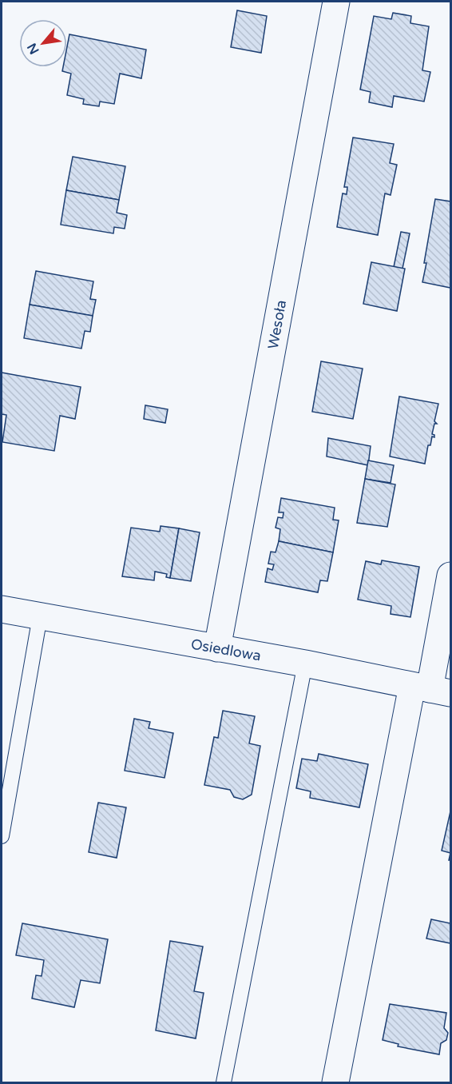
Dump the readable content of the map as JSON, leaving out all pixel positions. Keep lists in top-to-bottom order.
{
  "streets": {
    "street": ["Wesoła", "Osiedlowa"]
  },
  "crossings": [
    ["Wesoła", "Osiedlowa"]
  ],
  "north": "bottom left"
}
